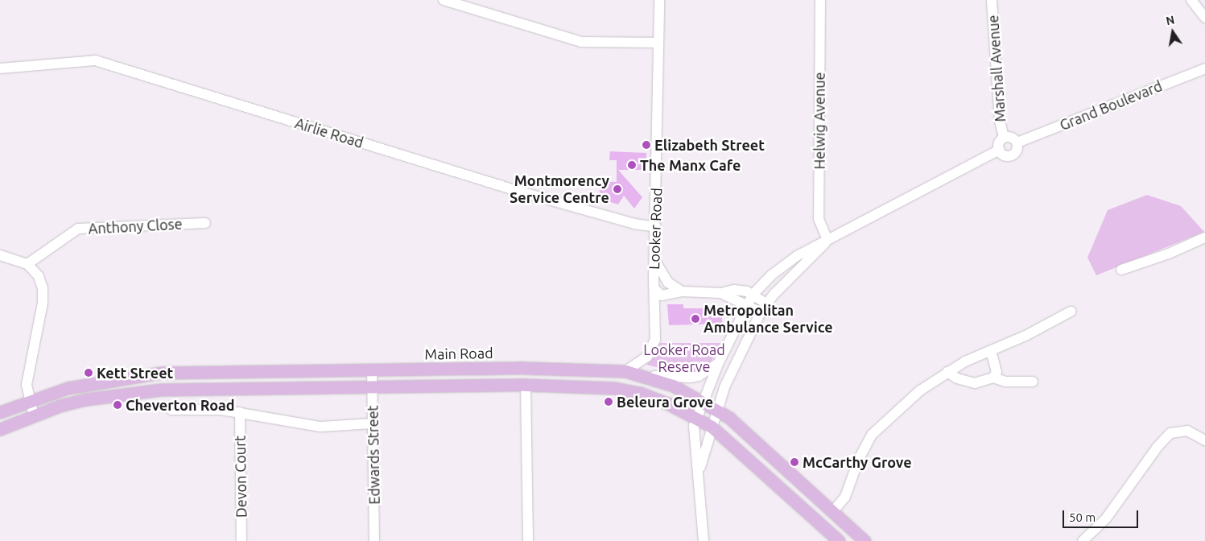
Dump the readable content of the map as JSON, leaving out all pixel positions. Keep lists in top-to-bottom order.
{
  "streets": {
    "main road": ["Main Road"],
    "street": [
      "Marshall Avenue",
      "Grand Boulevard",
      "Helwig Avenue",
      "Airlie Road",
      "Anthony Close",
      "Looker Road",
      "Edwards Street",
      "Devon Court"
    ]
  },
  "crossings": [
    ["Marshall Avenue", "Grand Boulevard"],
    ["Airlie Road", "Looker Road"],
    ["Looker Road", "Main Road"],
    ["Main Road", "Edwards Street"]
  ],
  "parks": ["Looker Road Reserve"],
  "places": [
    "Elizabeth Street",
    "The Manx Cafe",
    "Montmorency Service Centre",
    "Metropolitan Ambulance Service",
    "Kett Street",
    "Beleura Grove",
    "Cheverton Road",
    "McCarthy Grove"
  ],
  "scale_bar": "50 m",
  "north": "top"
}
